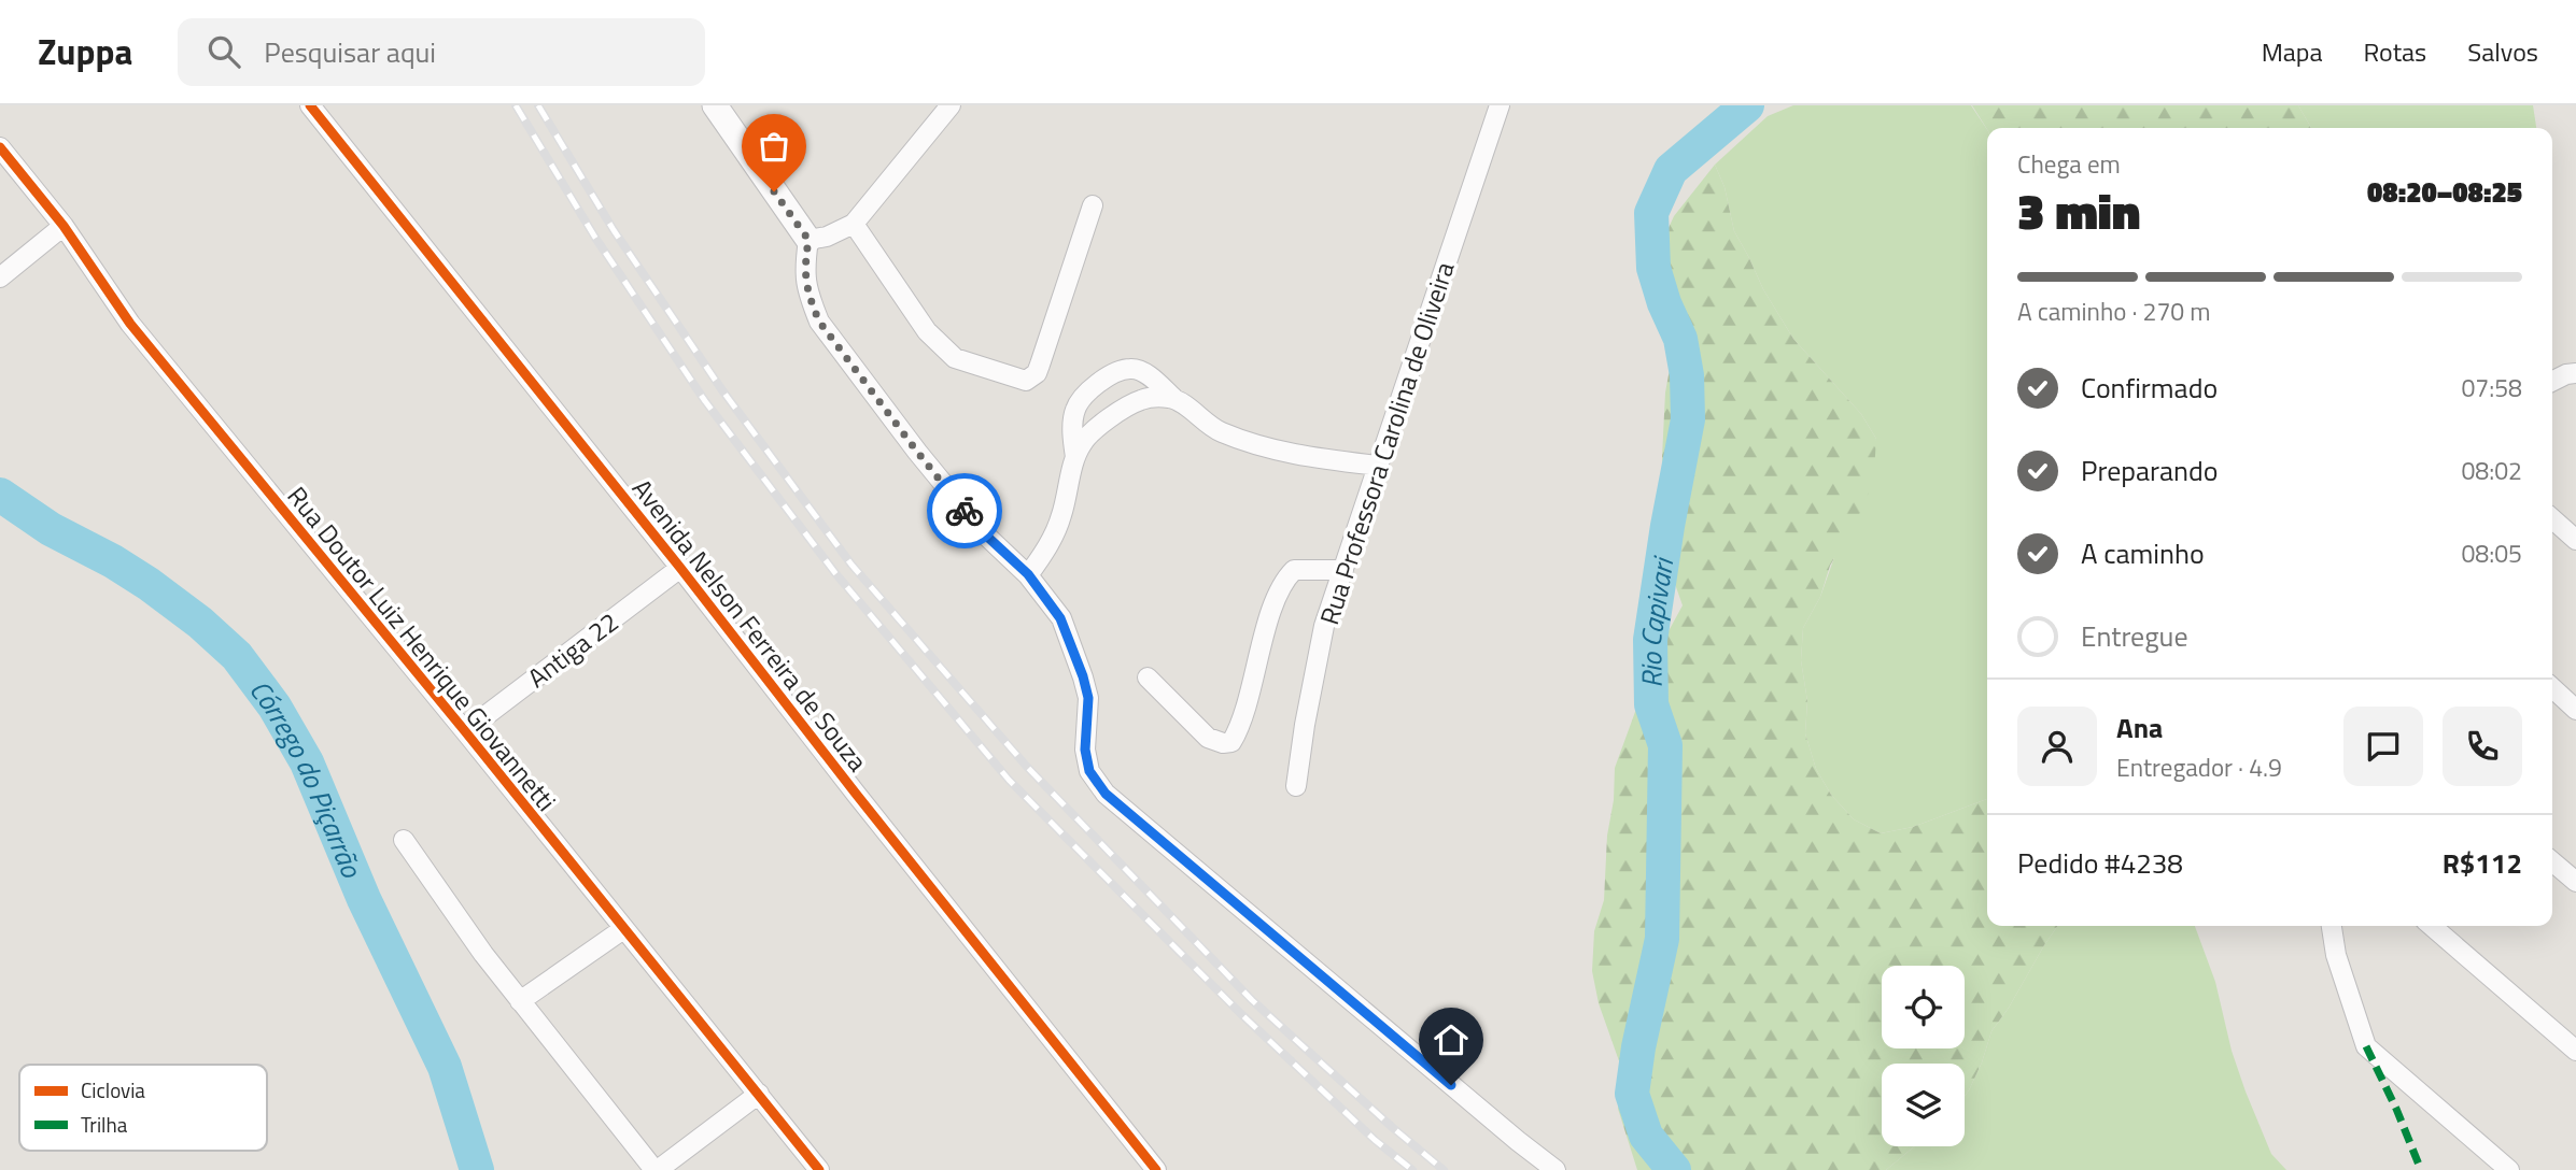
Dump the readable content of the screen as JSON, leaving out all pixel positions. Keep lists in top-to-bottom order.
{
  "streets": {
    "street": [
      "Rua Professora Carolina de Oliveira",
      "Avenida Nelson Ferreira de Souza",
      "Rua Doutor Luiz Henrique Giovannetti",
      "Antiga 22"
    ]
  },
  "crossings": [
    ["Avenida Nelson Ferreira de Souza", "Antiga 22"],
    ["Rua Doutor Luiz Henrique Giovannetti", "Antiga 22"]
  ],
  "water": ["Rio Capivari", "Córrego do Piçarrão"],
  "legend": ["Ciclovia", "Trilha"],
  "page": {
    "header": "Zuppa",
    "search": "Pesquisar aqui",
    "nav": ["Mapa", "Rotas", "Salvos"],
    "heading": ["3 min", "Chega em", "08:20–08:25"],
    "panel": [
      "Ana",
      "Entregador · 4.9",
      "Pedido #4238",
      "R$112"
    ],
    "bar": "A caminho · 270 m",
    "list": [
      ["Confirmado", "07:58"],
      ["Preparando", "08:02"],
      ["A caminho", "08:05"],
      "Entregue"
    ]
  }
}
